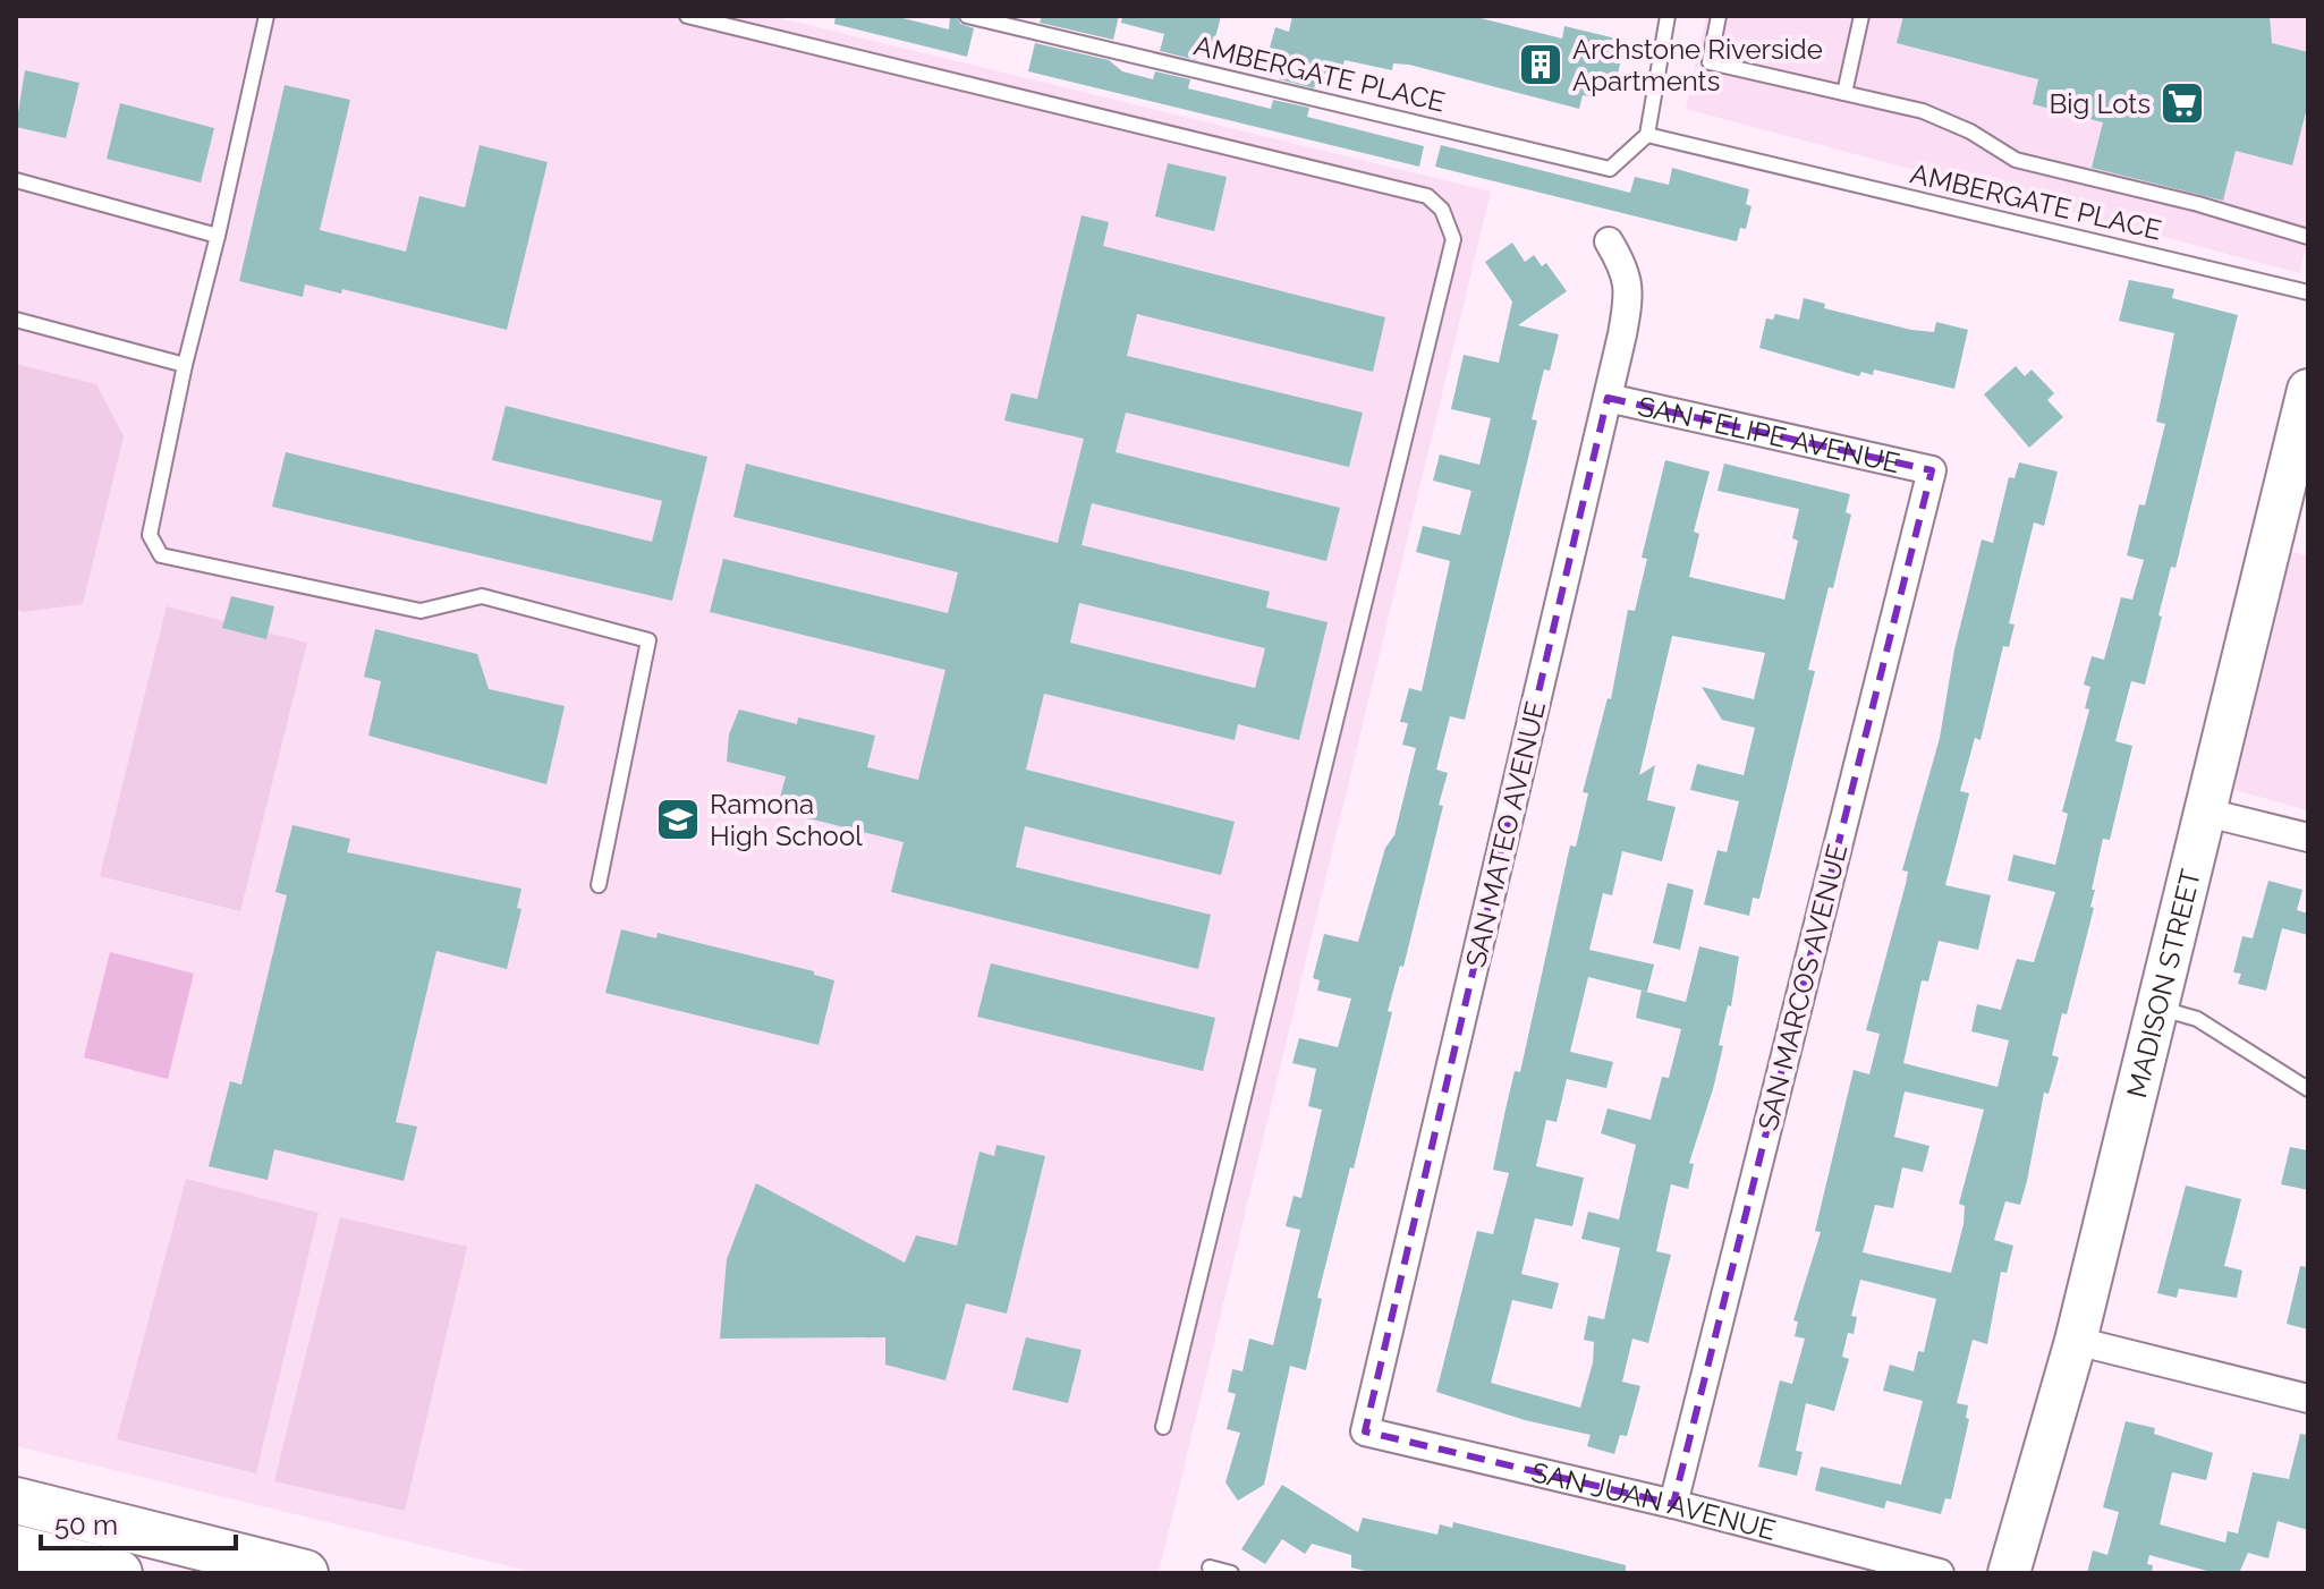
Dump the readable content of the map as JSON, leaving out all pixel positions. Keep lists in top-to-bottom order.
{
  "streets": {
    "main road": ["MADISON STREET"],
    "street": [
      "SAN FELIPE AVENUE",
      "SAN MATEO AVENUE",
      "SAN MARCOS AVENUE",
      "SAN JUAN AVENUE"
    ],
    "lane": ["AMBERGATE PLACE"]
  },
  "crossings": [
    ["SAN FELIPE AVENUE", "SAN MATEO AVENUE"],
    ["SAN FELIPE AVENUE", "SAN MARCOS AVENUE"],
    ["SAN MATEO AVENUE", "SAN JUAN AVENUE"],
    ["SAN MARCOS AVENUE", "SAN JUAN AVENUE"]
  ],
  "places": {
    "building": ["Archstone Riverside Apartments"],
    "supermarket": ["Big Lots"],
    "school or university": ["Ramona High School"]
  },
  "scale_bar": "50 m"
}
